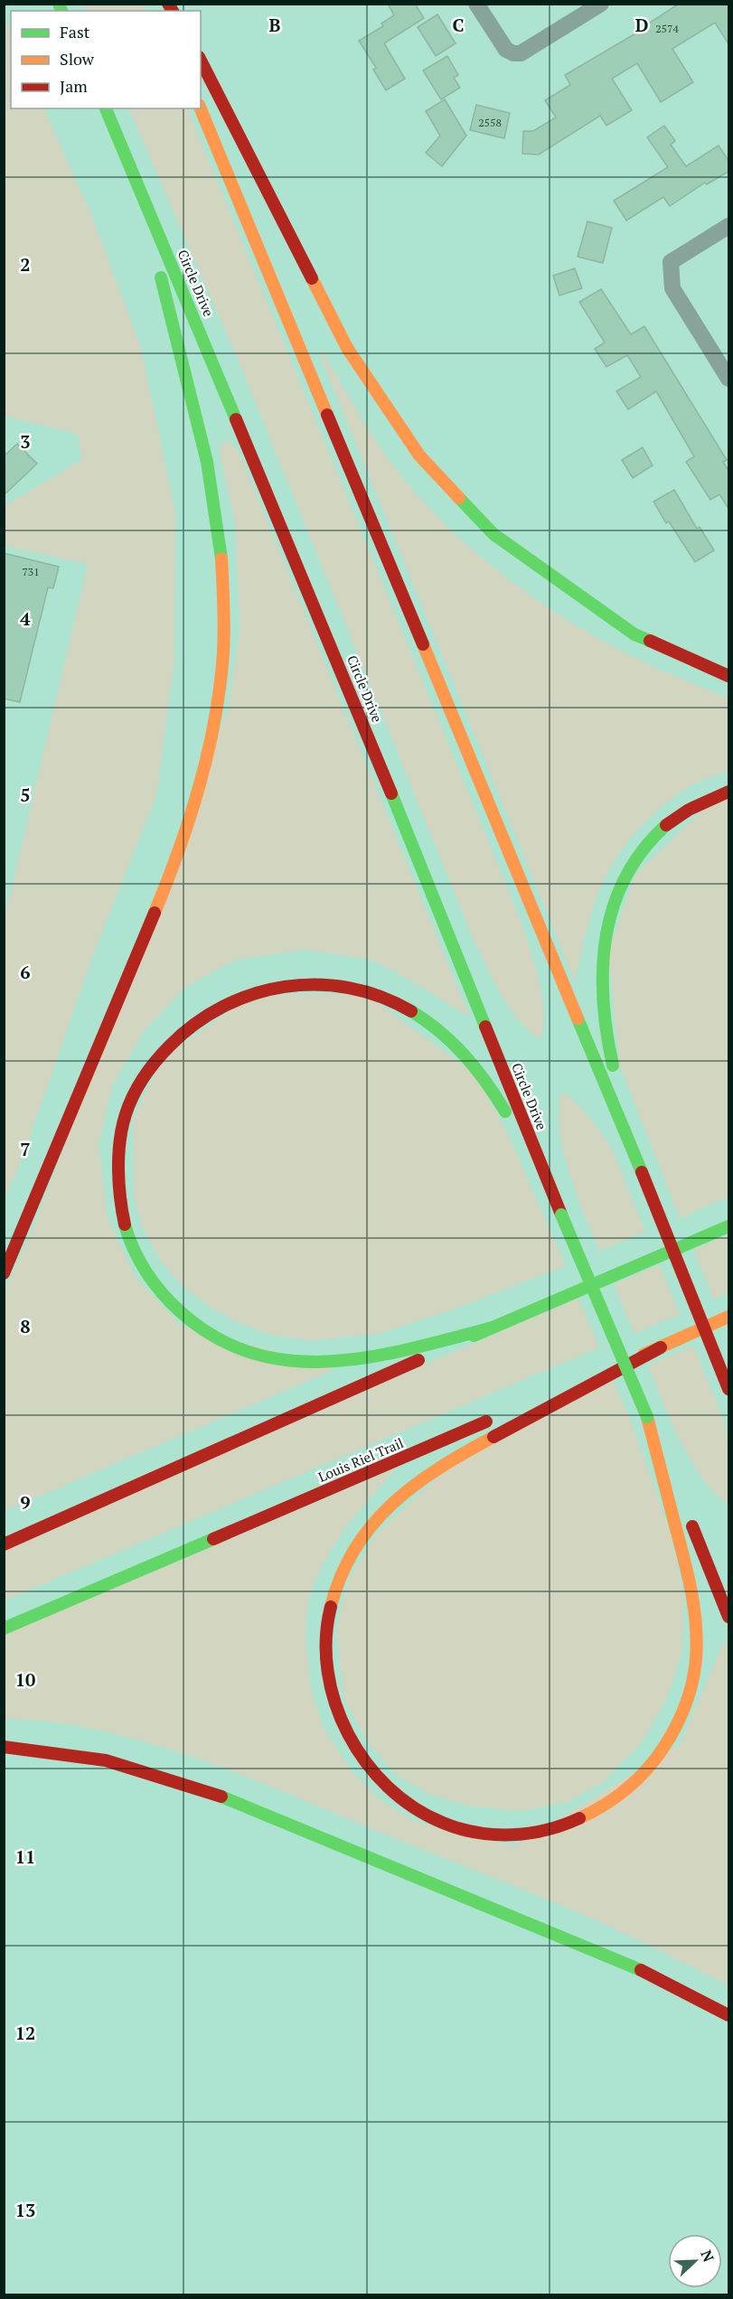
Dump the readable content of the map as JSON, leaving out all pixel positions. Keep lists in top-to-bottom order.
{
  "streets": {
    "highway": ["Circle Drive", "Louis Riel Trail"]
  },
  "house_numbers": ["2574", "2558", "731"],
  "legend": ["Fast", "Slow", "Jam"],
  "north": "top right",
  "grid": {
    "columns": ["B", "C", "D"],
    "rows": [
      "2",
      "3",
      "4",
      "5",
      "6",
      "7",
      "8",
      "9",
      "10",
      "11",
      "12",
      "13"
    ]
  }
}
